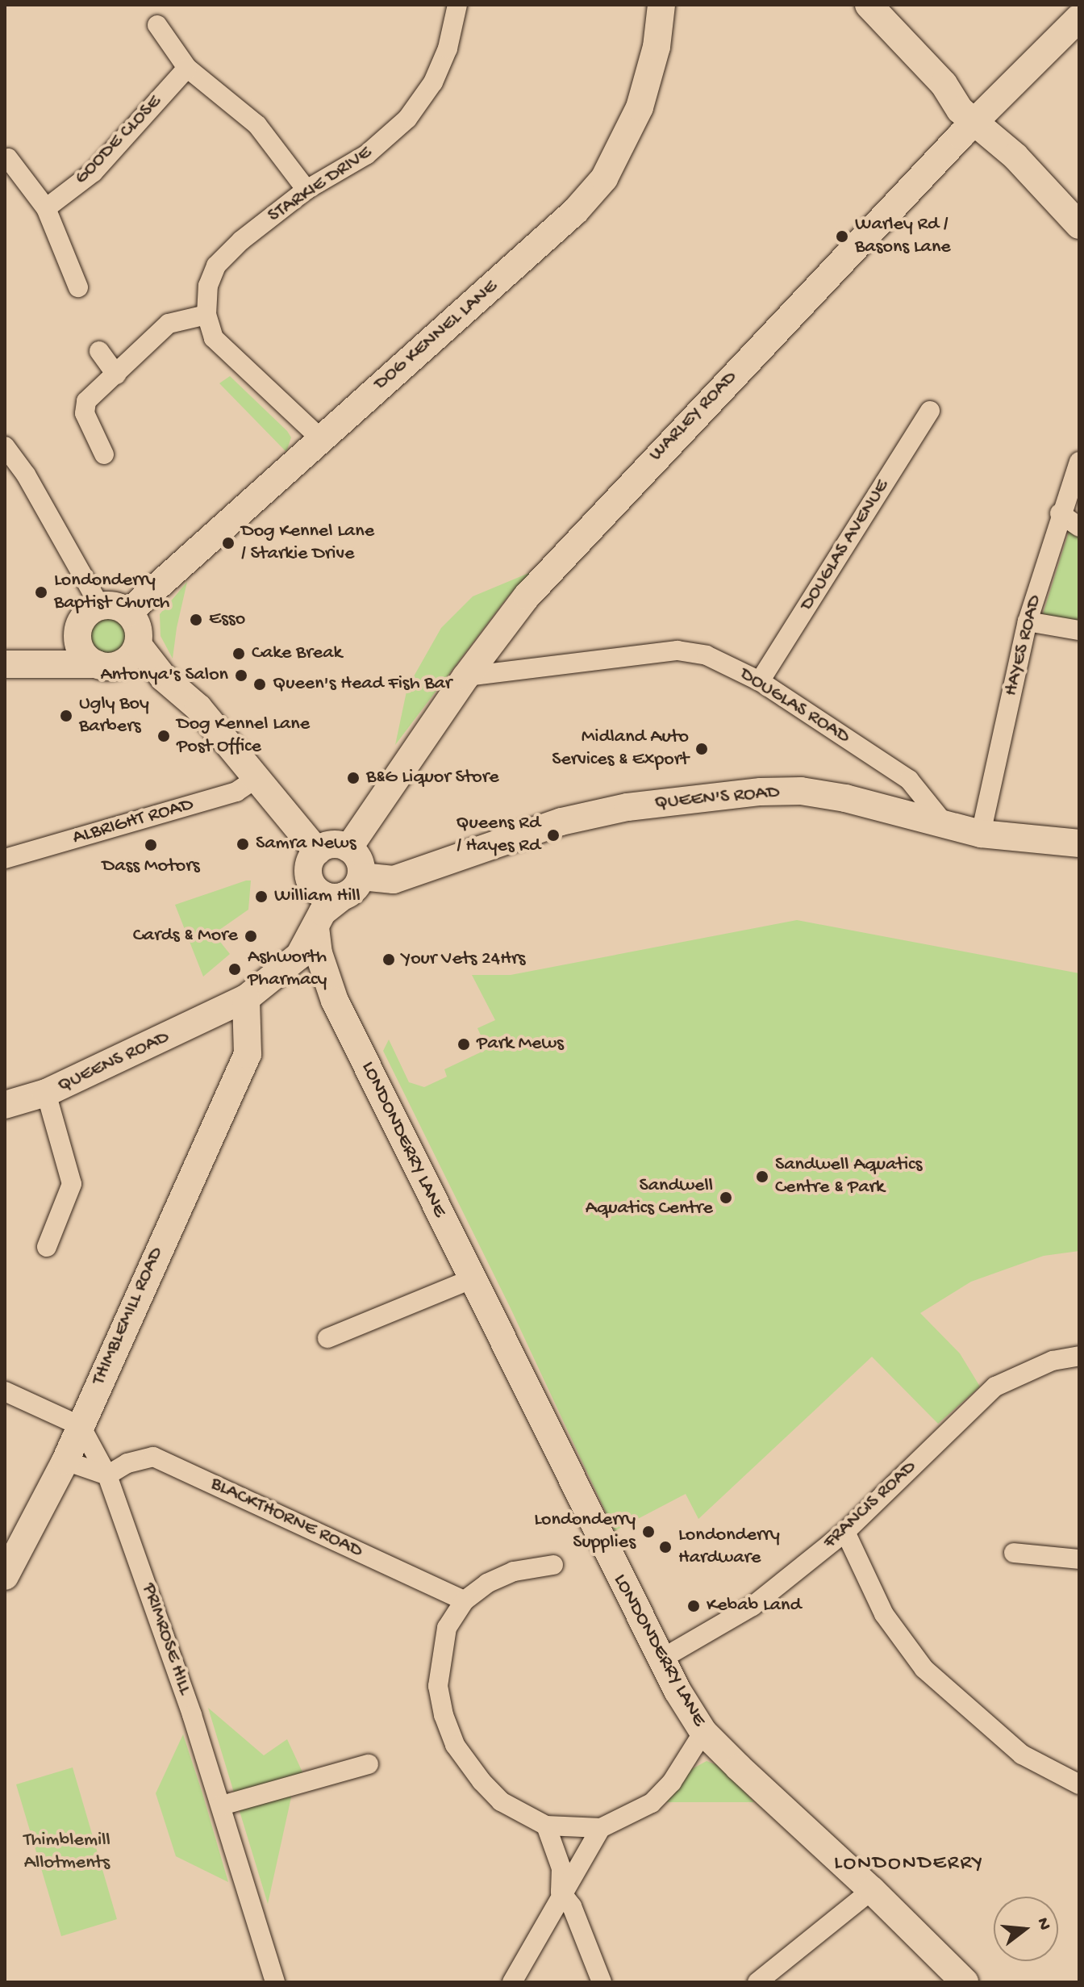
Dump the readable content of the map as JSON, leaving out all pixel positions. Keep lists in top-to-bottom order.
{
  "streets": {
    "street": [
      "GOODE CLOSE",
      "STARKIE DRIVE",
      "DOG KENNEL LANE",
      "WARLEY ROAD",
      "DOUGLAS AVENUE",
      "HAYES ROAD",
      "DOUGLAS ROAD",
      "QUEEN'S ROAD",
      "ALBRIGHT ROAD",
      "QUEENS ROAD",
      "LONDONDERRY LANE",
      "THIMBLEMILL ROAD",
      "FRANCIS ROAD",
      "BLACKTHORNE ROAD",
      "PRIMROSE HILL"
    ]
  },
  "crossings": [
    ["STARKIE DRIVE", "DOG KENNEL LANE"],
    ["WARLEY ROAD", "DOUGLAS ROAD"],
    ["WARLEY ROAD", "QUEEN'S ROAD"],
    ["DOUGLAS AVENUE", "DOUGLAS ROAD"],
    ["HAYES ROAD", "QUEEN'S ROAD"],
    ["DOUGLAS ROAD", "QUEEN'S ROAD"],
    ["LONDONDERRY LANE", "FRANCIS ROAD"],
    ["BLACKTHORNE ROAD", "PRIMROSE HILL"]
  ],
  "districts": ["LONDONDERRY"],
  "parks": ["Thimblemill Allotments"],
  "places": [
    "Warley Rd / Basons Lane",
    "Dog Kennel Lane / Starkie Drive",
    "Londonderry Baptist Church",
    "Esso",
    "Cake Break",
    "Antonya's Salon",
    "Queen's Head Fish Bar",
    "Ugly Boy Barbers",
    "Dog Kennel Lane Post Office",
    "Midland Auto Services & Export",
    "B&G Liquor Store",
    "Queens Rd / Hayes Rd",
    "Samra News",
    "Dass Motors",
    "William Hill",
    "Cards & More",
    "Your Vets 24Hrs",
    "Ashworth Pharmacy",
    "Park Mews",
    "Sandwell Aquatics Centre & Park",
    "Sandwell Aquatics Centre",
    "Londonderry Supplies",
    "Londonderry Hardware",
    "Kebab Land"
  ],
  "north": "right"
}
